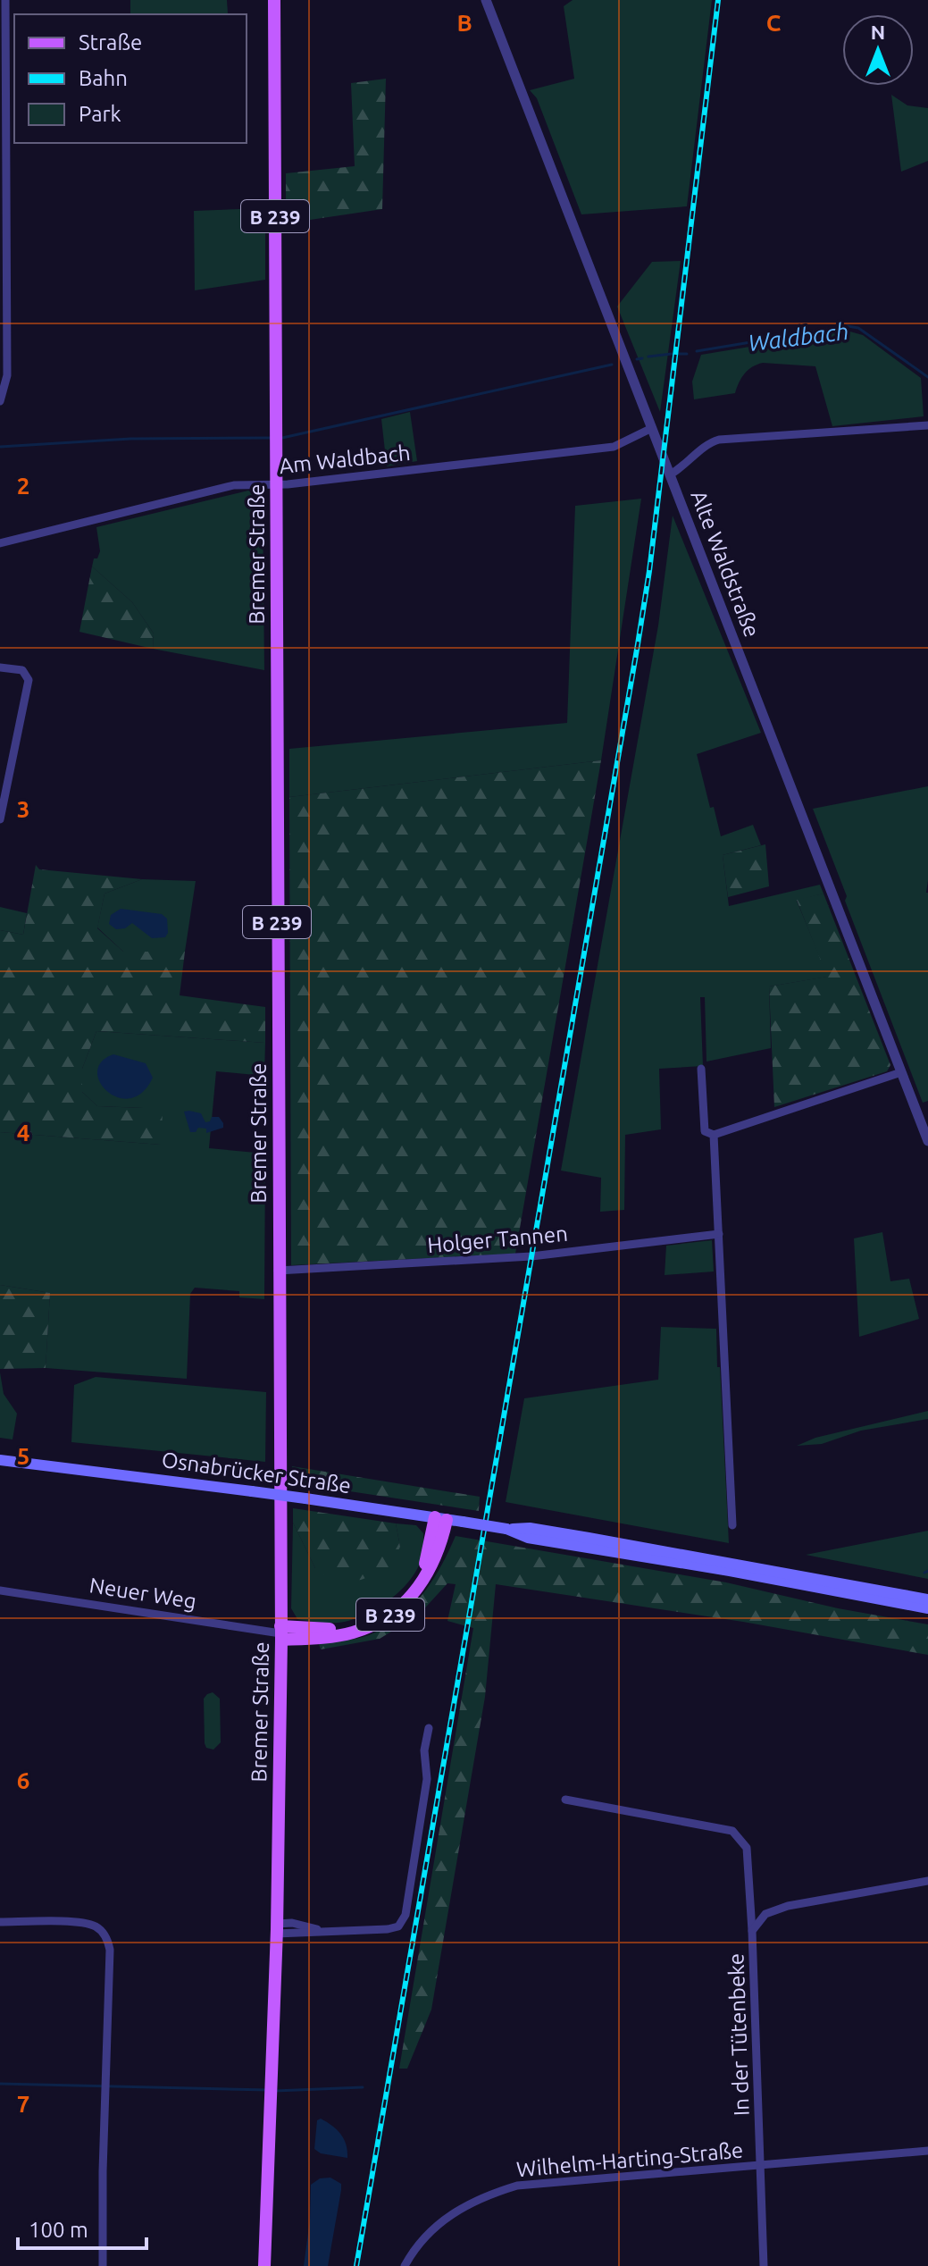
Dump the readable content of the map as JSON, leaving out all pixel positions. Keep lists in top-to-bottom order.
{
  "streets": {
    "main road": ["B 239", "Bremer Straße", "Osnabrücker Straße"],
    "street": [
      "Am Waldbach",
      "Alte Waldstraße",
      "Holger Tannen",
      "Neuer Weg",
      "In der Tütenbeke",
      "Wilhelm-Harting-Straße"
    ]
  },
  "crossings": [
    ["B 239", "Bremer Straße"],
    ["B 239", "Osnabrücker Straße"],
    ["B 239", "Neuer Weg"],
    ["Am Waldbach", "Bremer Straße"],
    ["Am Waldbach", "Alte Waldstraße"],
    ["Bremer Straße", "Holger Tannen"],
    ["Bremer Straße", "Neuer Weg"],
    ["In der Tütenbeke", "Wilhelm-Harting-Straße"]
  ],
  "water": ["Waldbach"],
  "legend": ["Straße", "Bahn", "Park"],
  "scale_bar": "100 m",
  "north": "top",
  "grid": {
    "columns": ["B", "C"],
    "rows": [
      "2",
      "3",
      "4",
      "5",
      "6",
      "7"
    ]
  }
}
